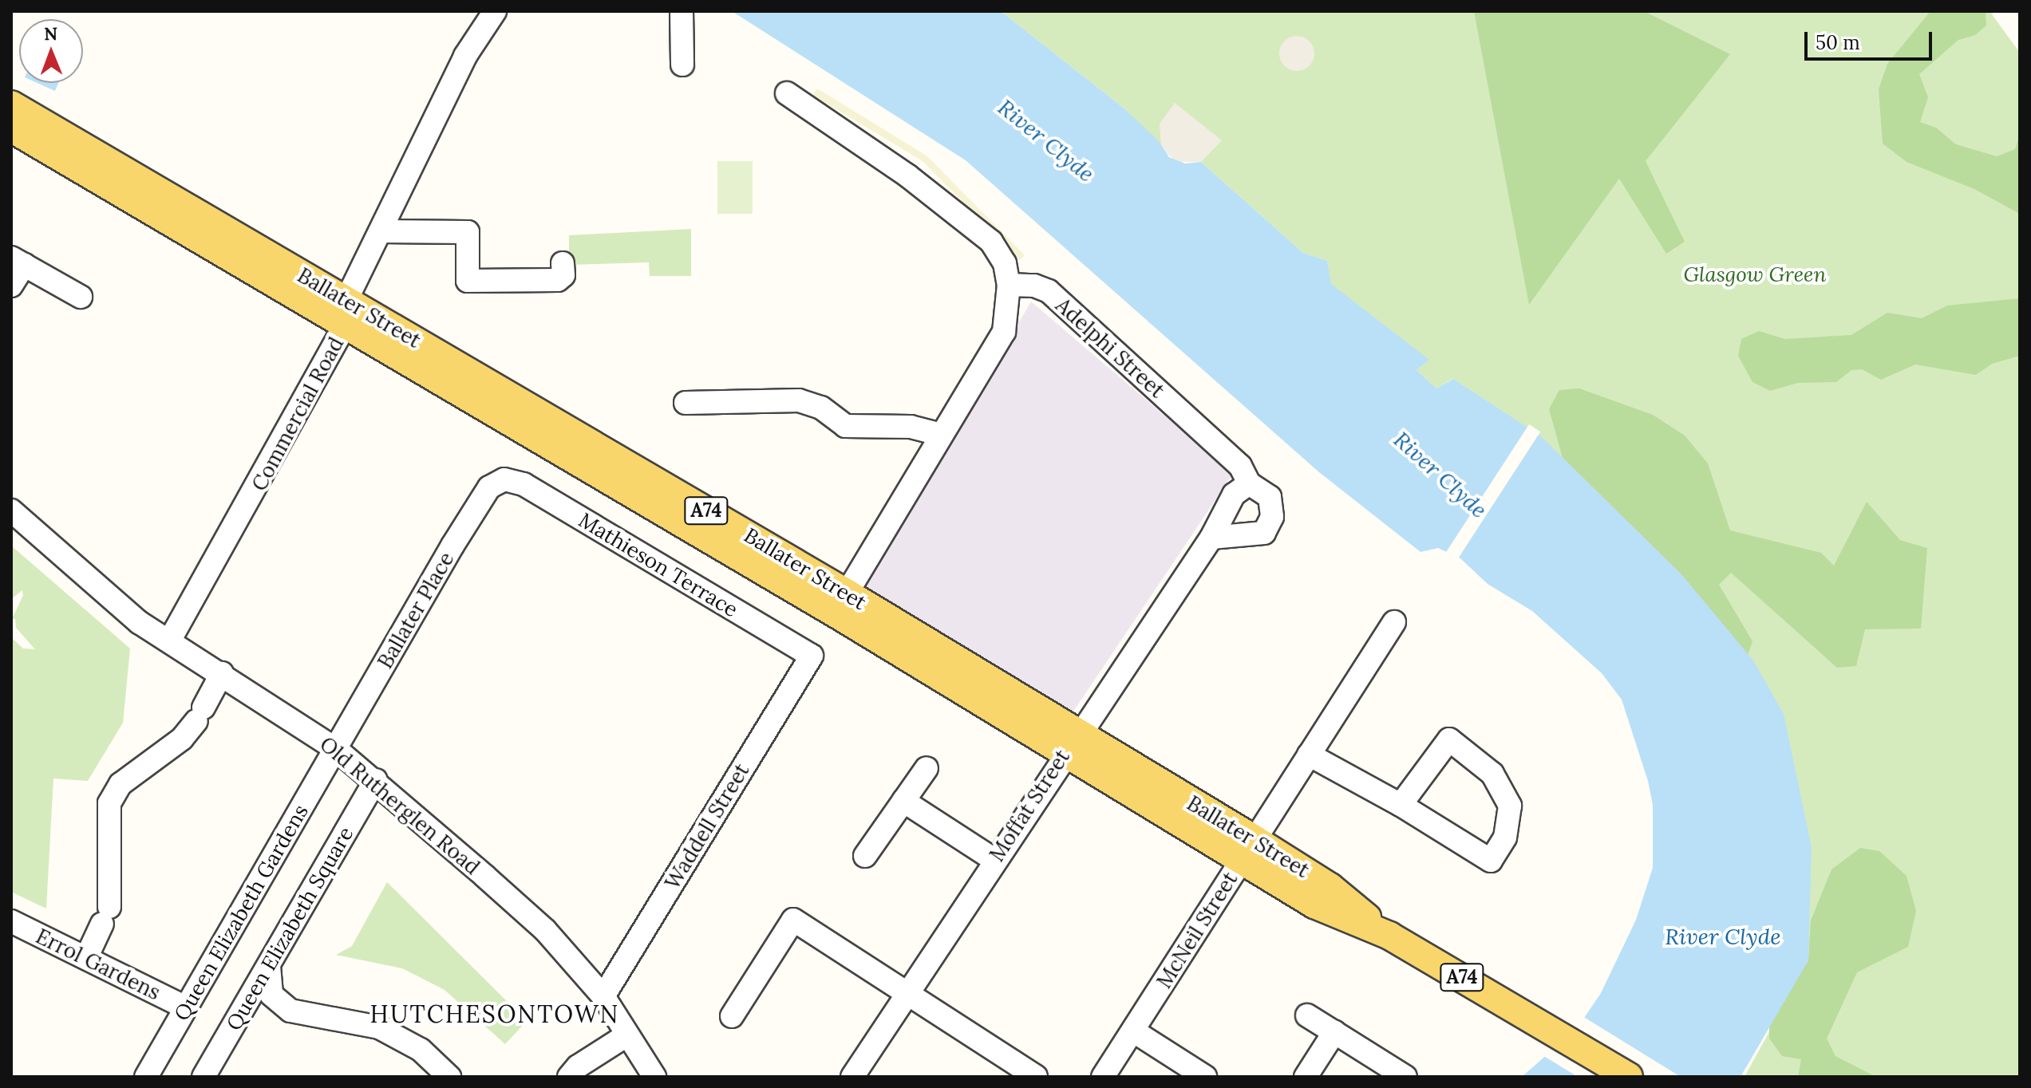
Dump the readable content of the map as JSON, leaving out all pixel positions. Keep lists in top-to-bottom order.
{
  "streets": {
    "main road": ["Ballater Street", "A74"],
    "street": [
      "Adelphi Street",
      "Commercial Road",
      "Mathieson Terrace",
      "Ballater Place",
      "Old Rutherglen Road",
      "Moffat Street",
      "Waddell Street",
      "Queen Elizabeth Gardens",
      "Queen Elizabeth Square",
      "McNeil Street",
      "Errol Gardens"
    ]
  },
  "crossings": [
    ["Ballater Street", "Commercial Road"],
    ["Ballater Street", "Moffat Street"],
    ["Ballater Street", "McNeil Street"],
    ["Adelphi Street", "Moffat Street"],
    ["Commercial Road", "Old Rutherglen Road"],
    ["Mathieson Terrace", "Ballater Place"],
    ["Mathieson Terrace", "Waddell Street"],
    ["Ballater Place", "Old Rutherglen Road"],
    ["Ballater Place", "Queen Elizabeth Gardens"],
    ["Old Rutherglen Road", "Waddell Street"],
    ["Old Rutherglen Road", "Queen Elizabeth Gardens"],
    ["Old Rutherglen Road", "Queen Elizabeth Square"],
    ["Queen Elizabeth Gardens", "Errol Gardens"]
  ],
  "districts": ["HUTCHESONTOWN"],
  "water": ["River Clyde"],
  "parks": ["Glasgow Green"],
  "scale_bar": "50 m",
  "north": "top"
}
